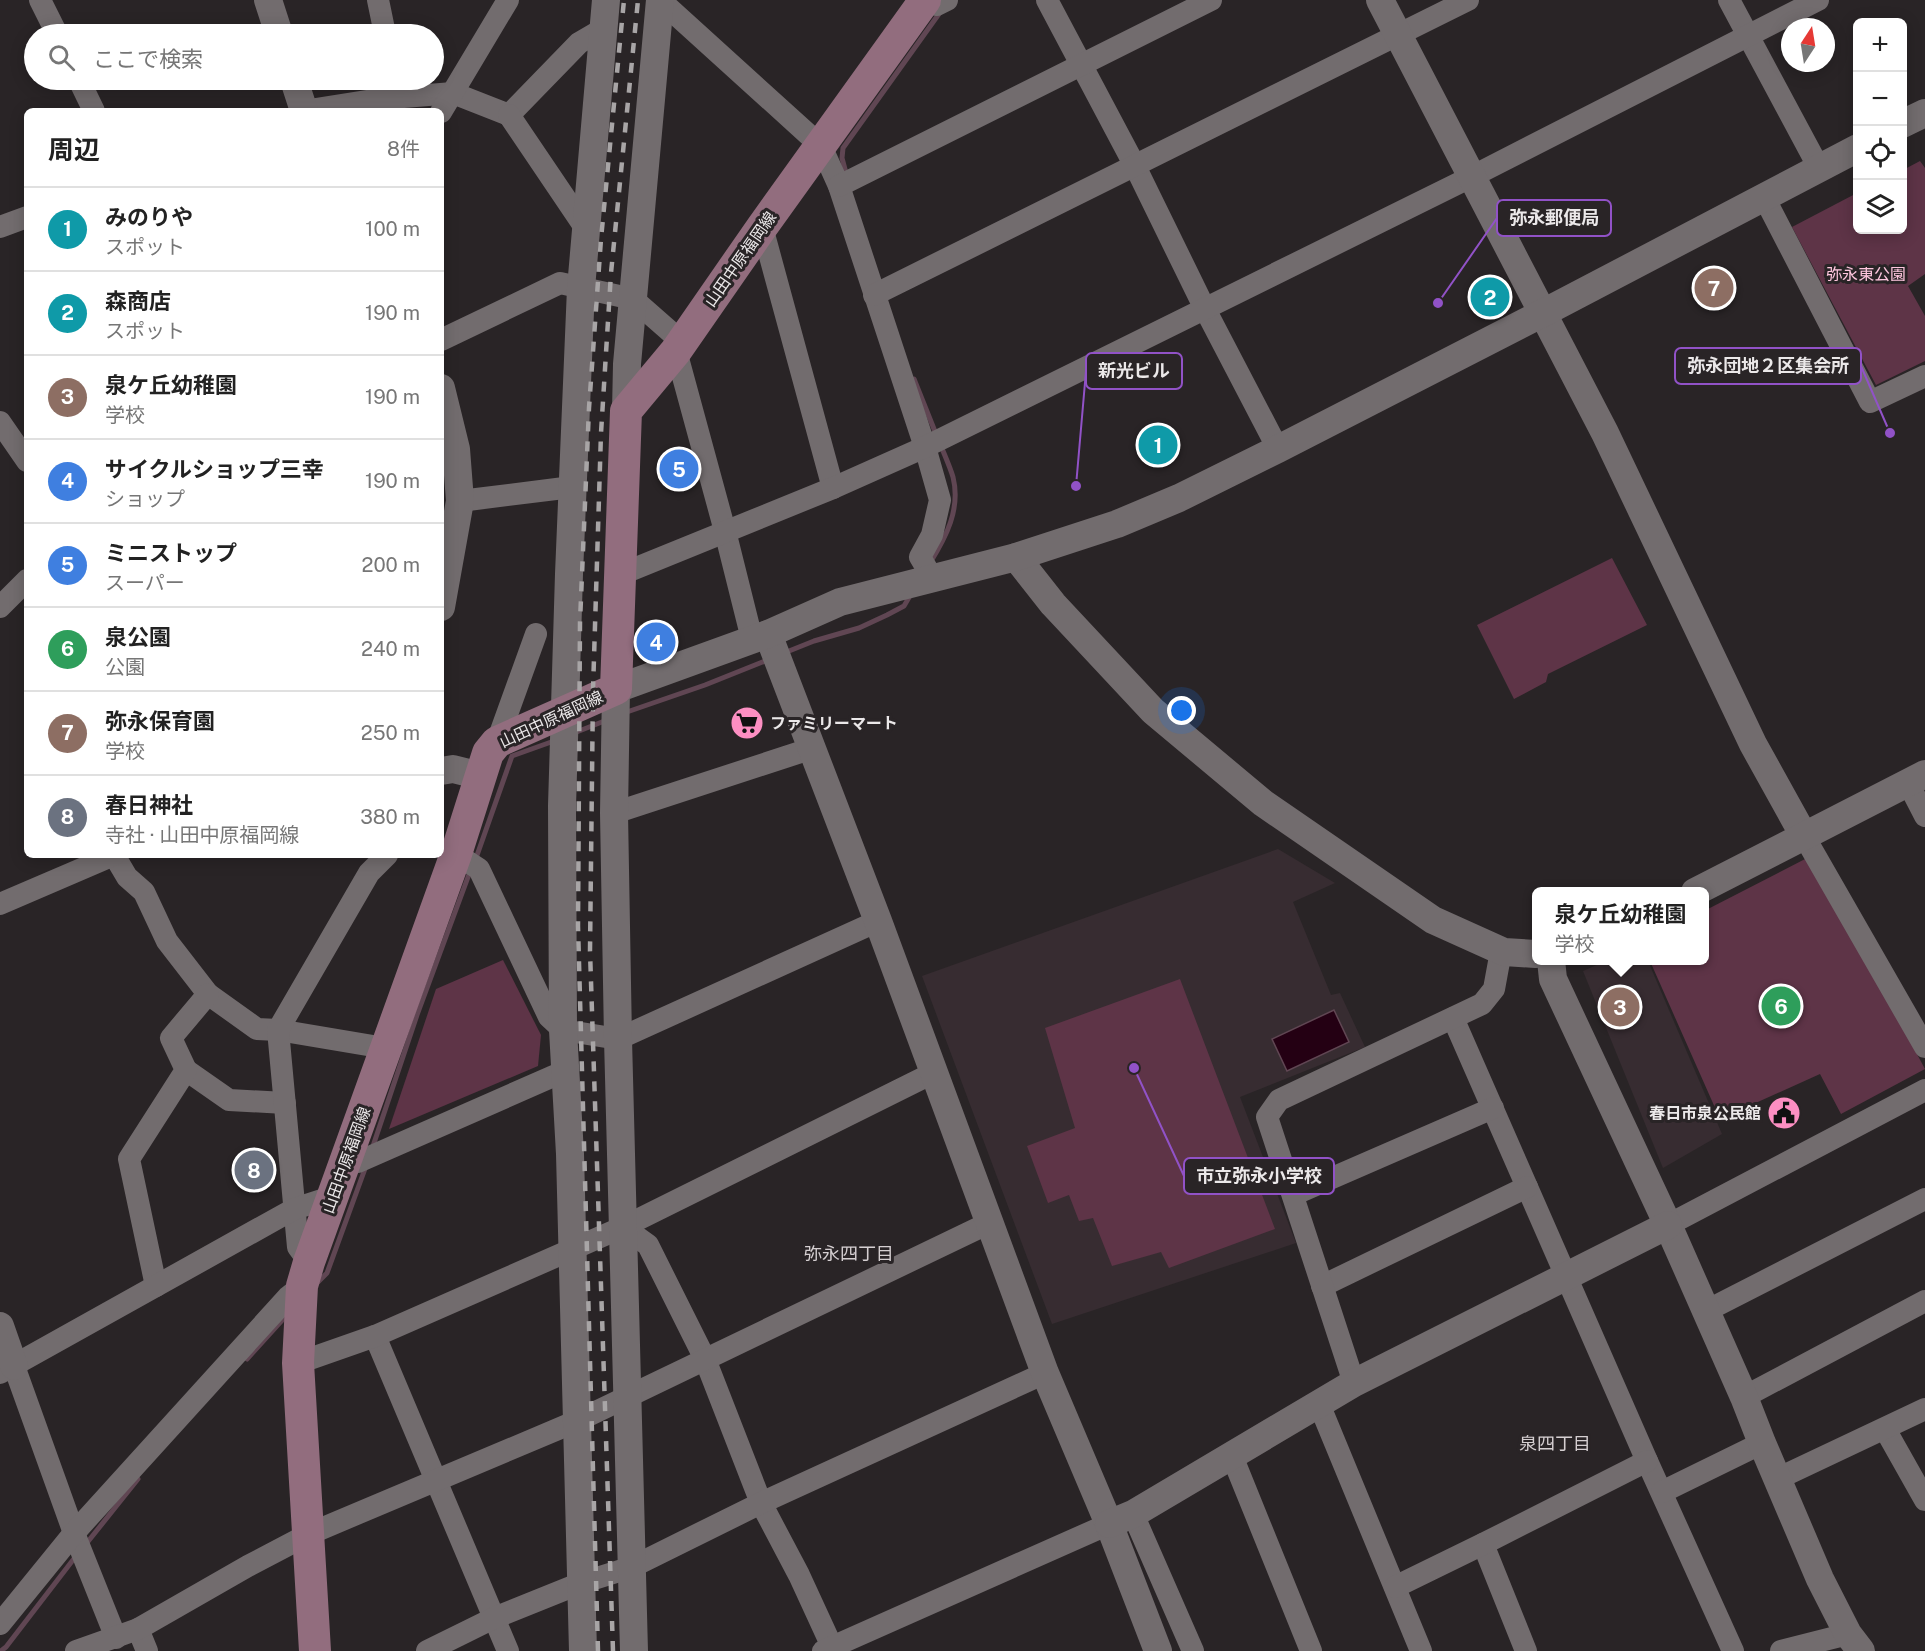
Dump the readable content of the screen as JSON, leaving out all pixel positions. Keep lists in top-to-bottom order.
{
  "streets": {
    "main road": ["山田中原福岡線"]
  },
  "districts": ["弥永四丁目", "泉四丁目"],
  "parks": ["弥永東公園"],
  "places": {
    "other": [
      "弥永郵便局",
      "弥永団地２区集会所",
      "新光ビル",
      "市立弥永小学校"
    ],
    "supermarket": ["ファミリーマート"],
    "public building": ["春日市泉公民館"]
  },
  "north": "top",
  "page": {
    "map_buttons": ["+", "−"],
    "search": "ここで検索",
    "heading": ["周辺", "8件"],
    "list": [
      {
        "mark": "1",
        "name": "みのりや",
        "note": "スポット",
        "value": "100 m"
      },
      {
        "mark": "2",
        "name": "森商店",
        "note": "スポット",
        "value": "190 m"
      },
      {
        "mark": "3",
        "name": "泉ケ丘幼稚園",
        "note": "学校",
        "value": "190 m"
      },
      {
        "mark": "4",
        "name": "サイクルショップ三幸",
        "note": "ショップ",
        "value": "190 m"
      },
      {
        "mark": "5",
        "name": "ミニストップ",
        "note": "スーパー",
        "value": "200 m"
      },
      {
        "mark": "6",
        "name": "泉公園",
        "note": "公園",
        "value": "240 m"
      },
      {
        "mark": "7",
        "name": "弥永保育園",
        "note": "学校",
        "value": "250 m"
      },
      {
        "mark": "8",
        "name": "春日神社",
        "note": "寺社 · 山田中原福岡線",
        "value": "380 m"
      }
    ],
    "pins": [
      "7",
      "2",
      "1",
      "5",
      "4",
      "6",
      "3",
      "8"
    ],
    "popup": ["泉ケ丘幼稚園", "学校"]
  }
}
